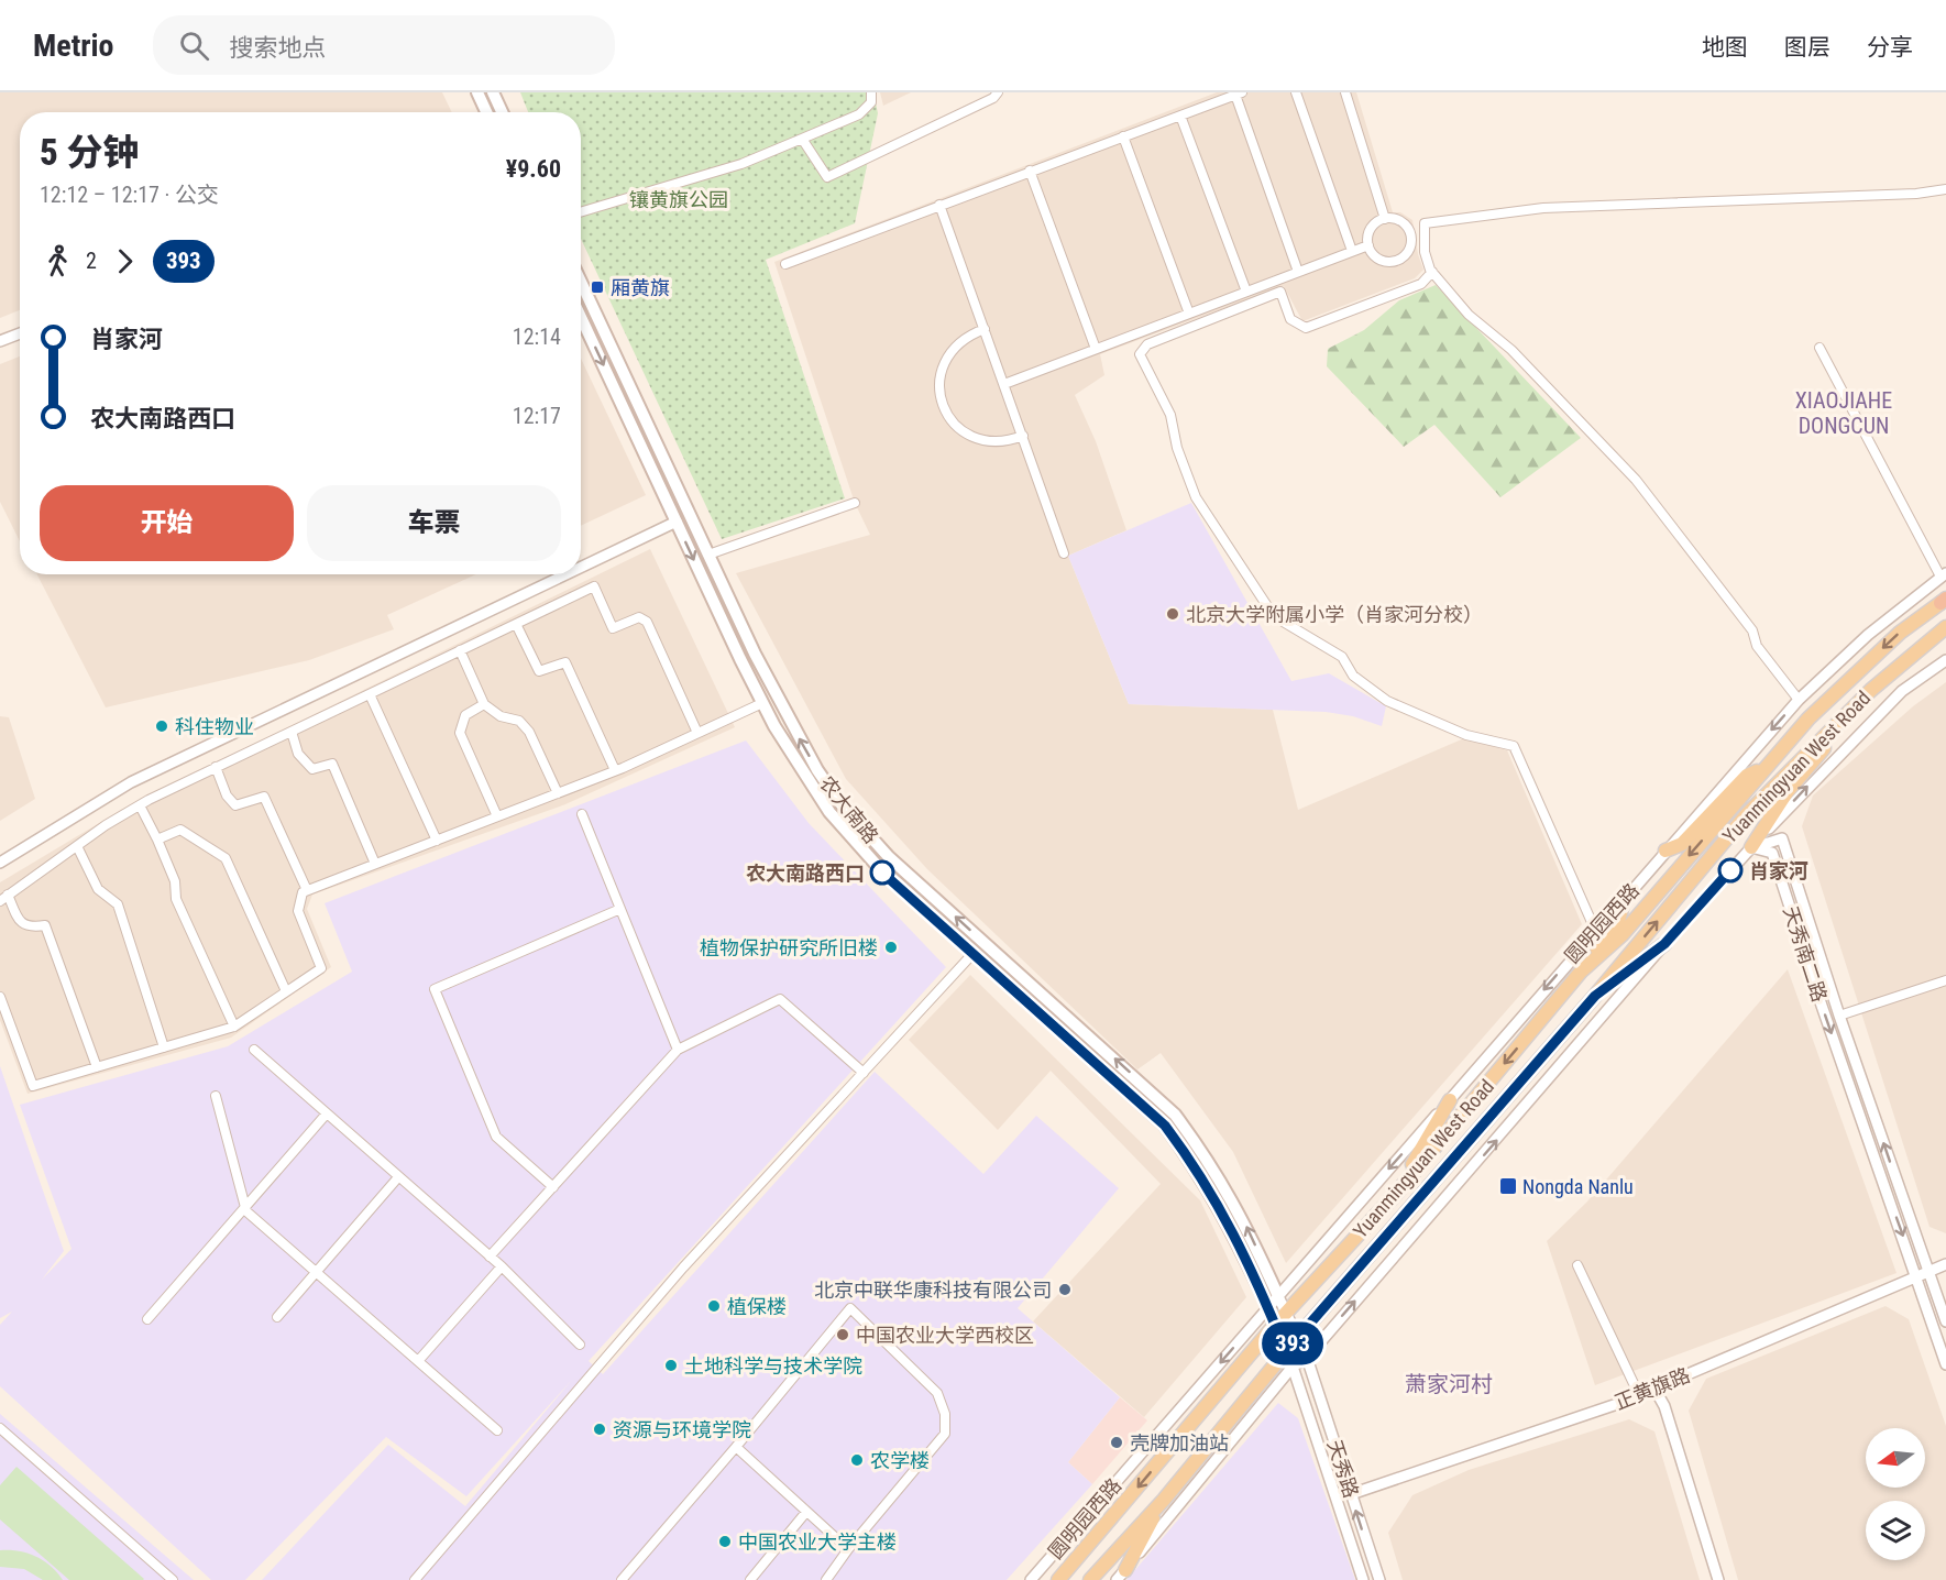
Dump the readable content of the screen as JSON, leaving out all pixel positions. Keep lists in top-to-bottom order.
{
  "streets": {
    "main road": ["Yuanmingyuan West Road", "农大南路"],
    "street": [
      "圆明园西路",
      "天秀南二路",
      "正黄旗路",
      "天秀路"
    ]
  },
  "crossings": [
    ["Yuanmingyuan West Road", "天秀路"],
    ["农大南路", "圆明园西路"],
    ["农大南路", "天秀路"],
    ["圆明园西路", "天秀路"],
    ["天秀南二路", "正黄旗路"],
    ["正黄旗路", "天秀路"]
  ],
  "districts": ["XIAOJIAHE DONGCUN", "萧家河村"],
  "parks": ["镶黄旗公园"],
  "places": {
    "transit": ["厢黄旗", "Nongda Nanlu"],
    "other": [
      "北京大学附属小学（肖家河分校）",
      "科住物业",
      "肖家河",
      "农大南路西口",
      "植物保护研究所旧楼",
      "北京中联华康科技有限公司",
      "植保楼",
      "中国农业大学西校区",
      "土地科学与技术学院",
      "资源与环境学院",
      "壳牌加油站",
      "农学楼",
      "中国农业大学主楼"
    ]
  },
  "lines": ["bus line 393"],
  "north": "left",
  "page": {
    "header": "Metrio",
    "search": "搜索地点",
    "nav": ["地图", "图层", "分享"],
    "on_map": "393",
    "heading": ["5 分钟", "12:12 – 12:17 · 公交", "¥9.60"],
    "legs": ["2", "393"],
    "list": [
      {
        "name": "肖家河",
        "value": "12:14"
      },
      {
        "name": "农大南路西口",
        "value": "12:17"
      }
    ],
    "buttons": ["开始", "车票"]
  }
}
